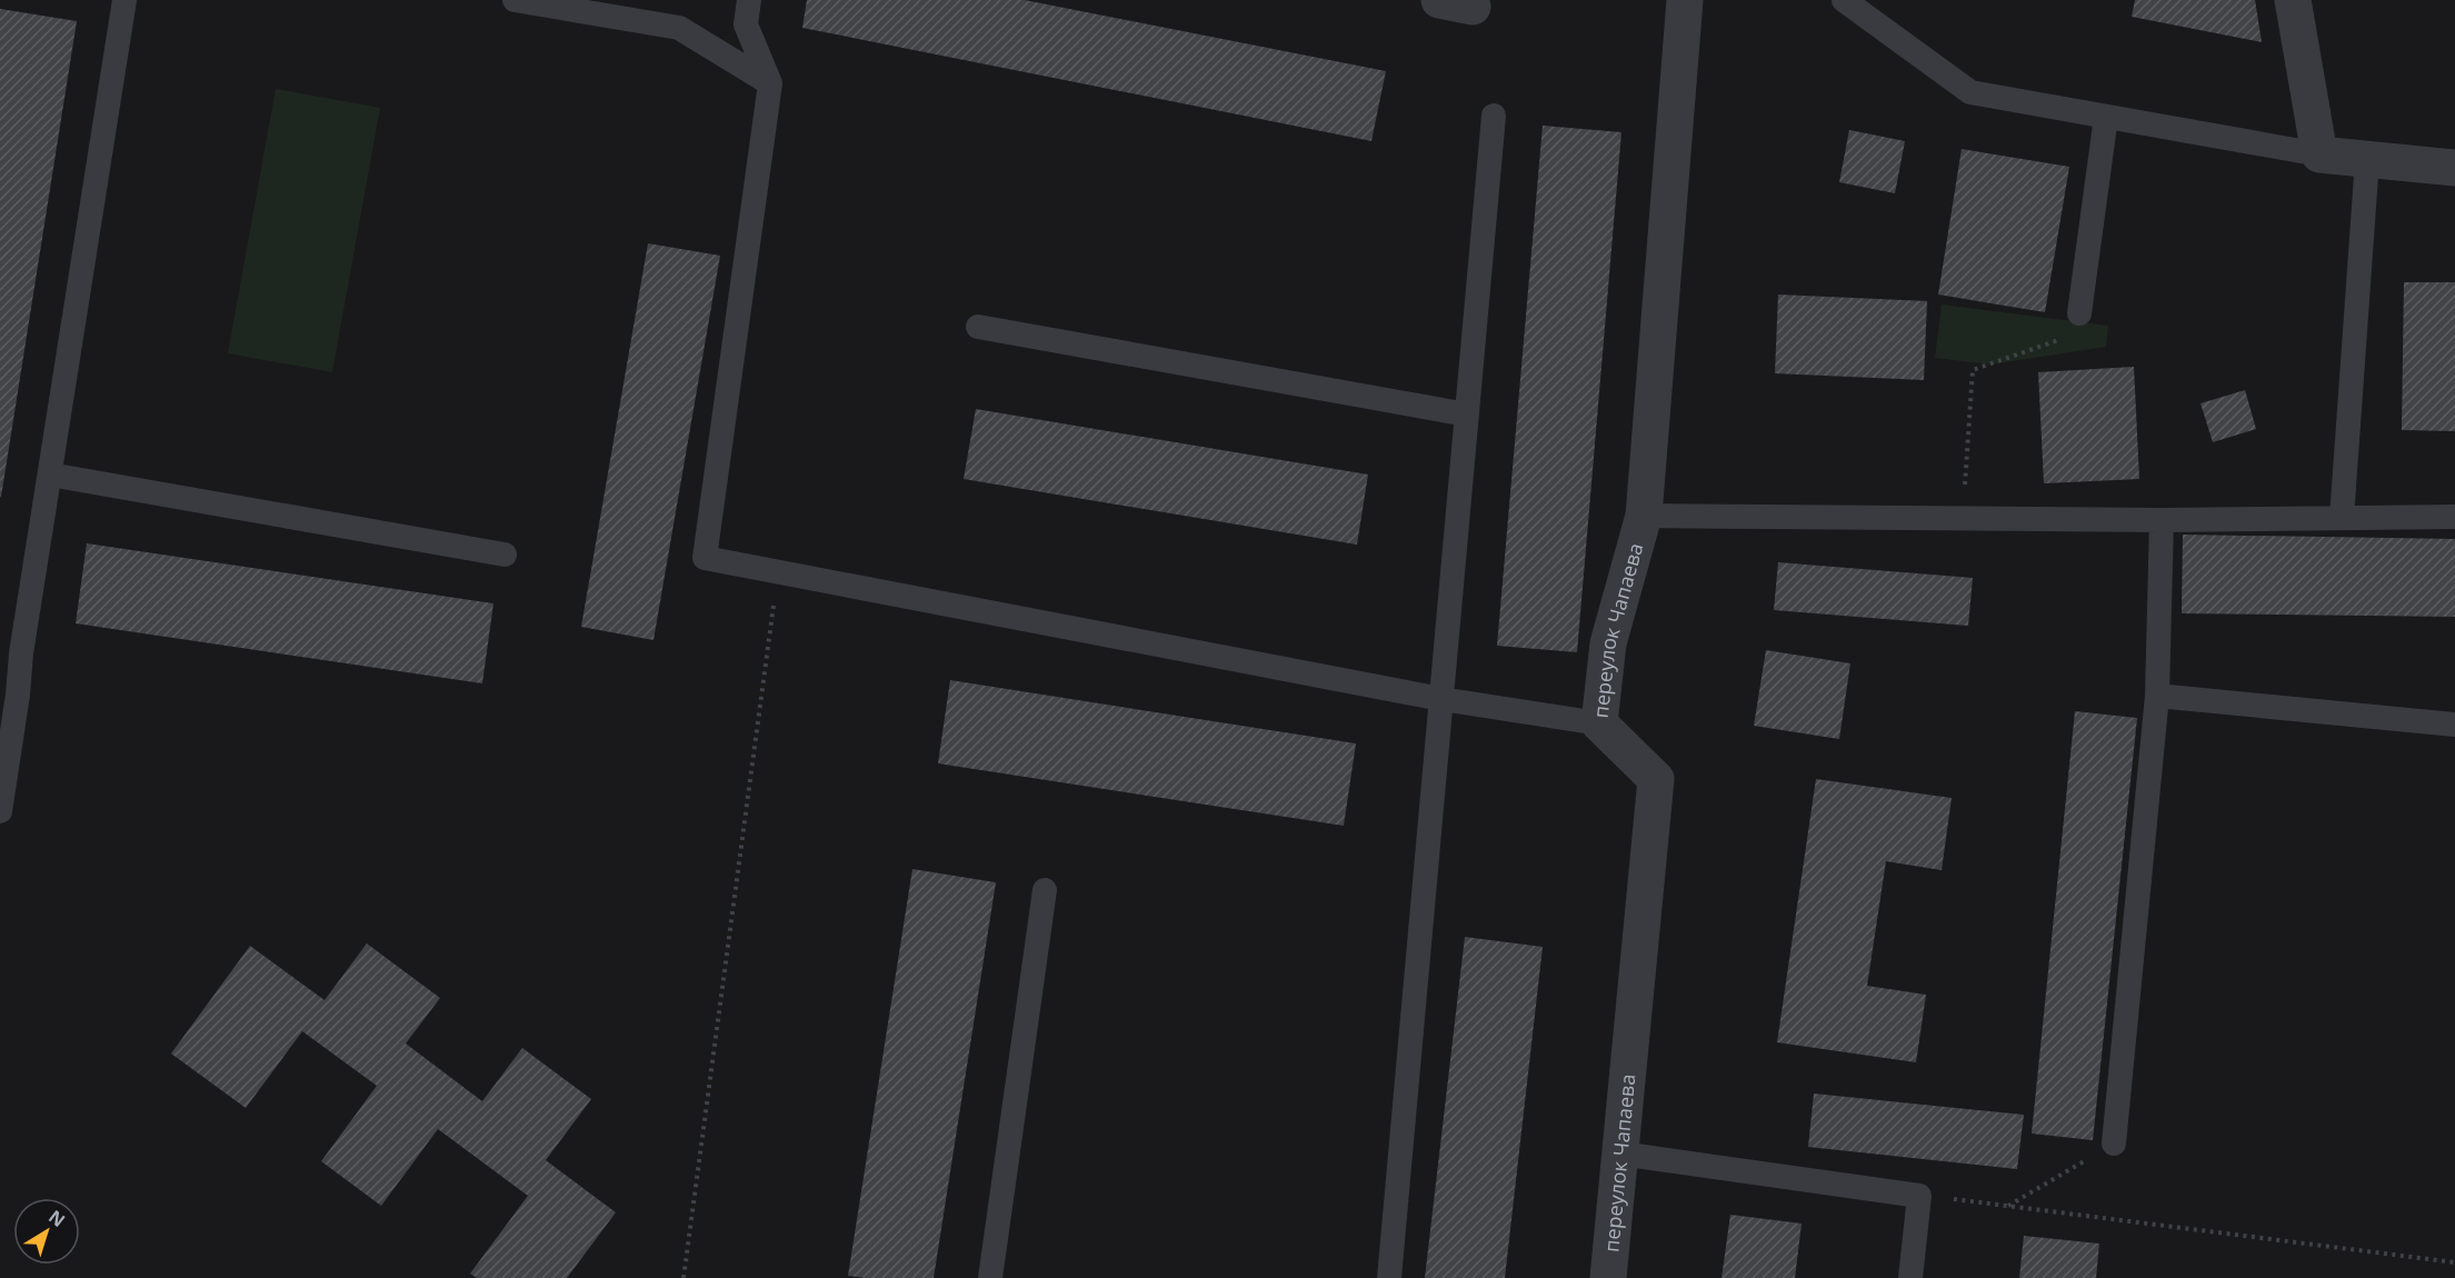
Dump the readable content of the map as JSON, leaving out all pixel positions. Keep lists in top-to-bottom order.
{
  "streets": {
    "street": ["переулок Чапаева"]
  },
  "north": "top right"
}
